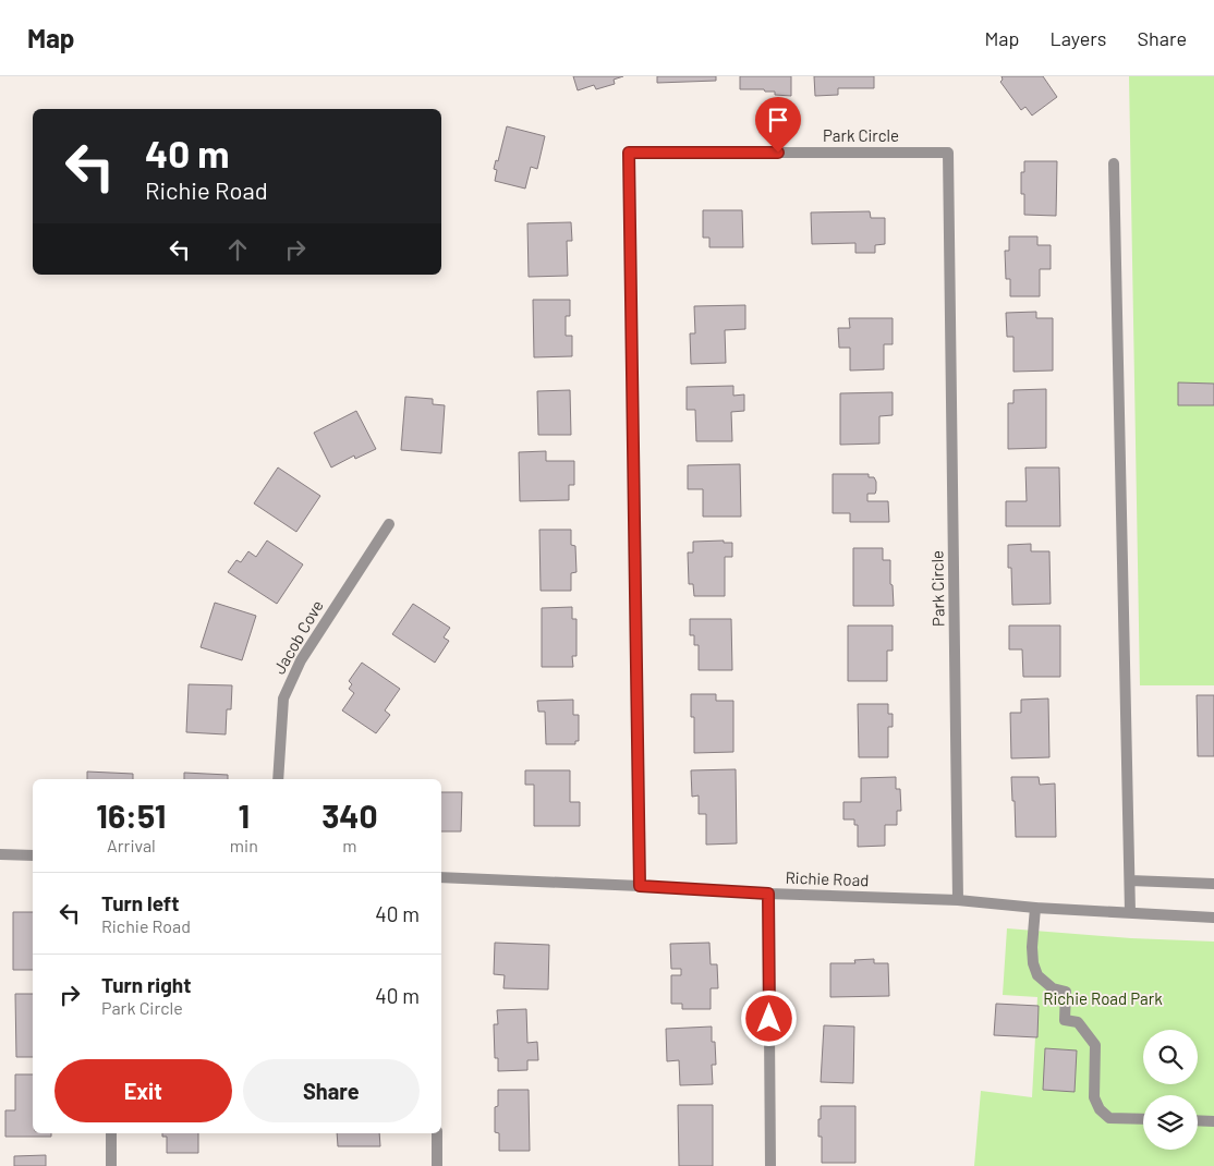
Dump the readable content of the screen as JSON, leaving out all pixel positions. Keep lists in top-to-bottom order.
{
  "streets": {
    "street": ["Park Circle", "Jacob Cove", "Richie Road"]
  },
  "crossings": [
    ["Park Circle", "Richie Road"]
  ],
  "parks": ["Richie Road Park"],
  "page": {
    "header": "Map",
    "nav": ["Map", "Layers", "Share"],
    "turn": ["40 m", "Richie Road"],
    "eta": [
      "16:51",
      "Arrival",
      "1",
      "min",
      "340",
      "m"
    ],
    "list": [
      {
        "name": "Turn left",
        "note": "Richie Road",
        "value": "40 m"
      },
      {
        "name": "Turn right",
        "note": "Park Circle",
        "value": "40 m"
      }
    ],
    "buttons": ["Exit", "Share"]
  }
}
